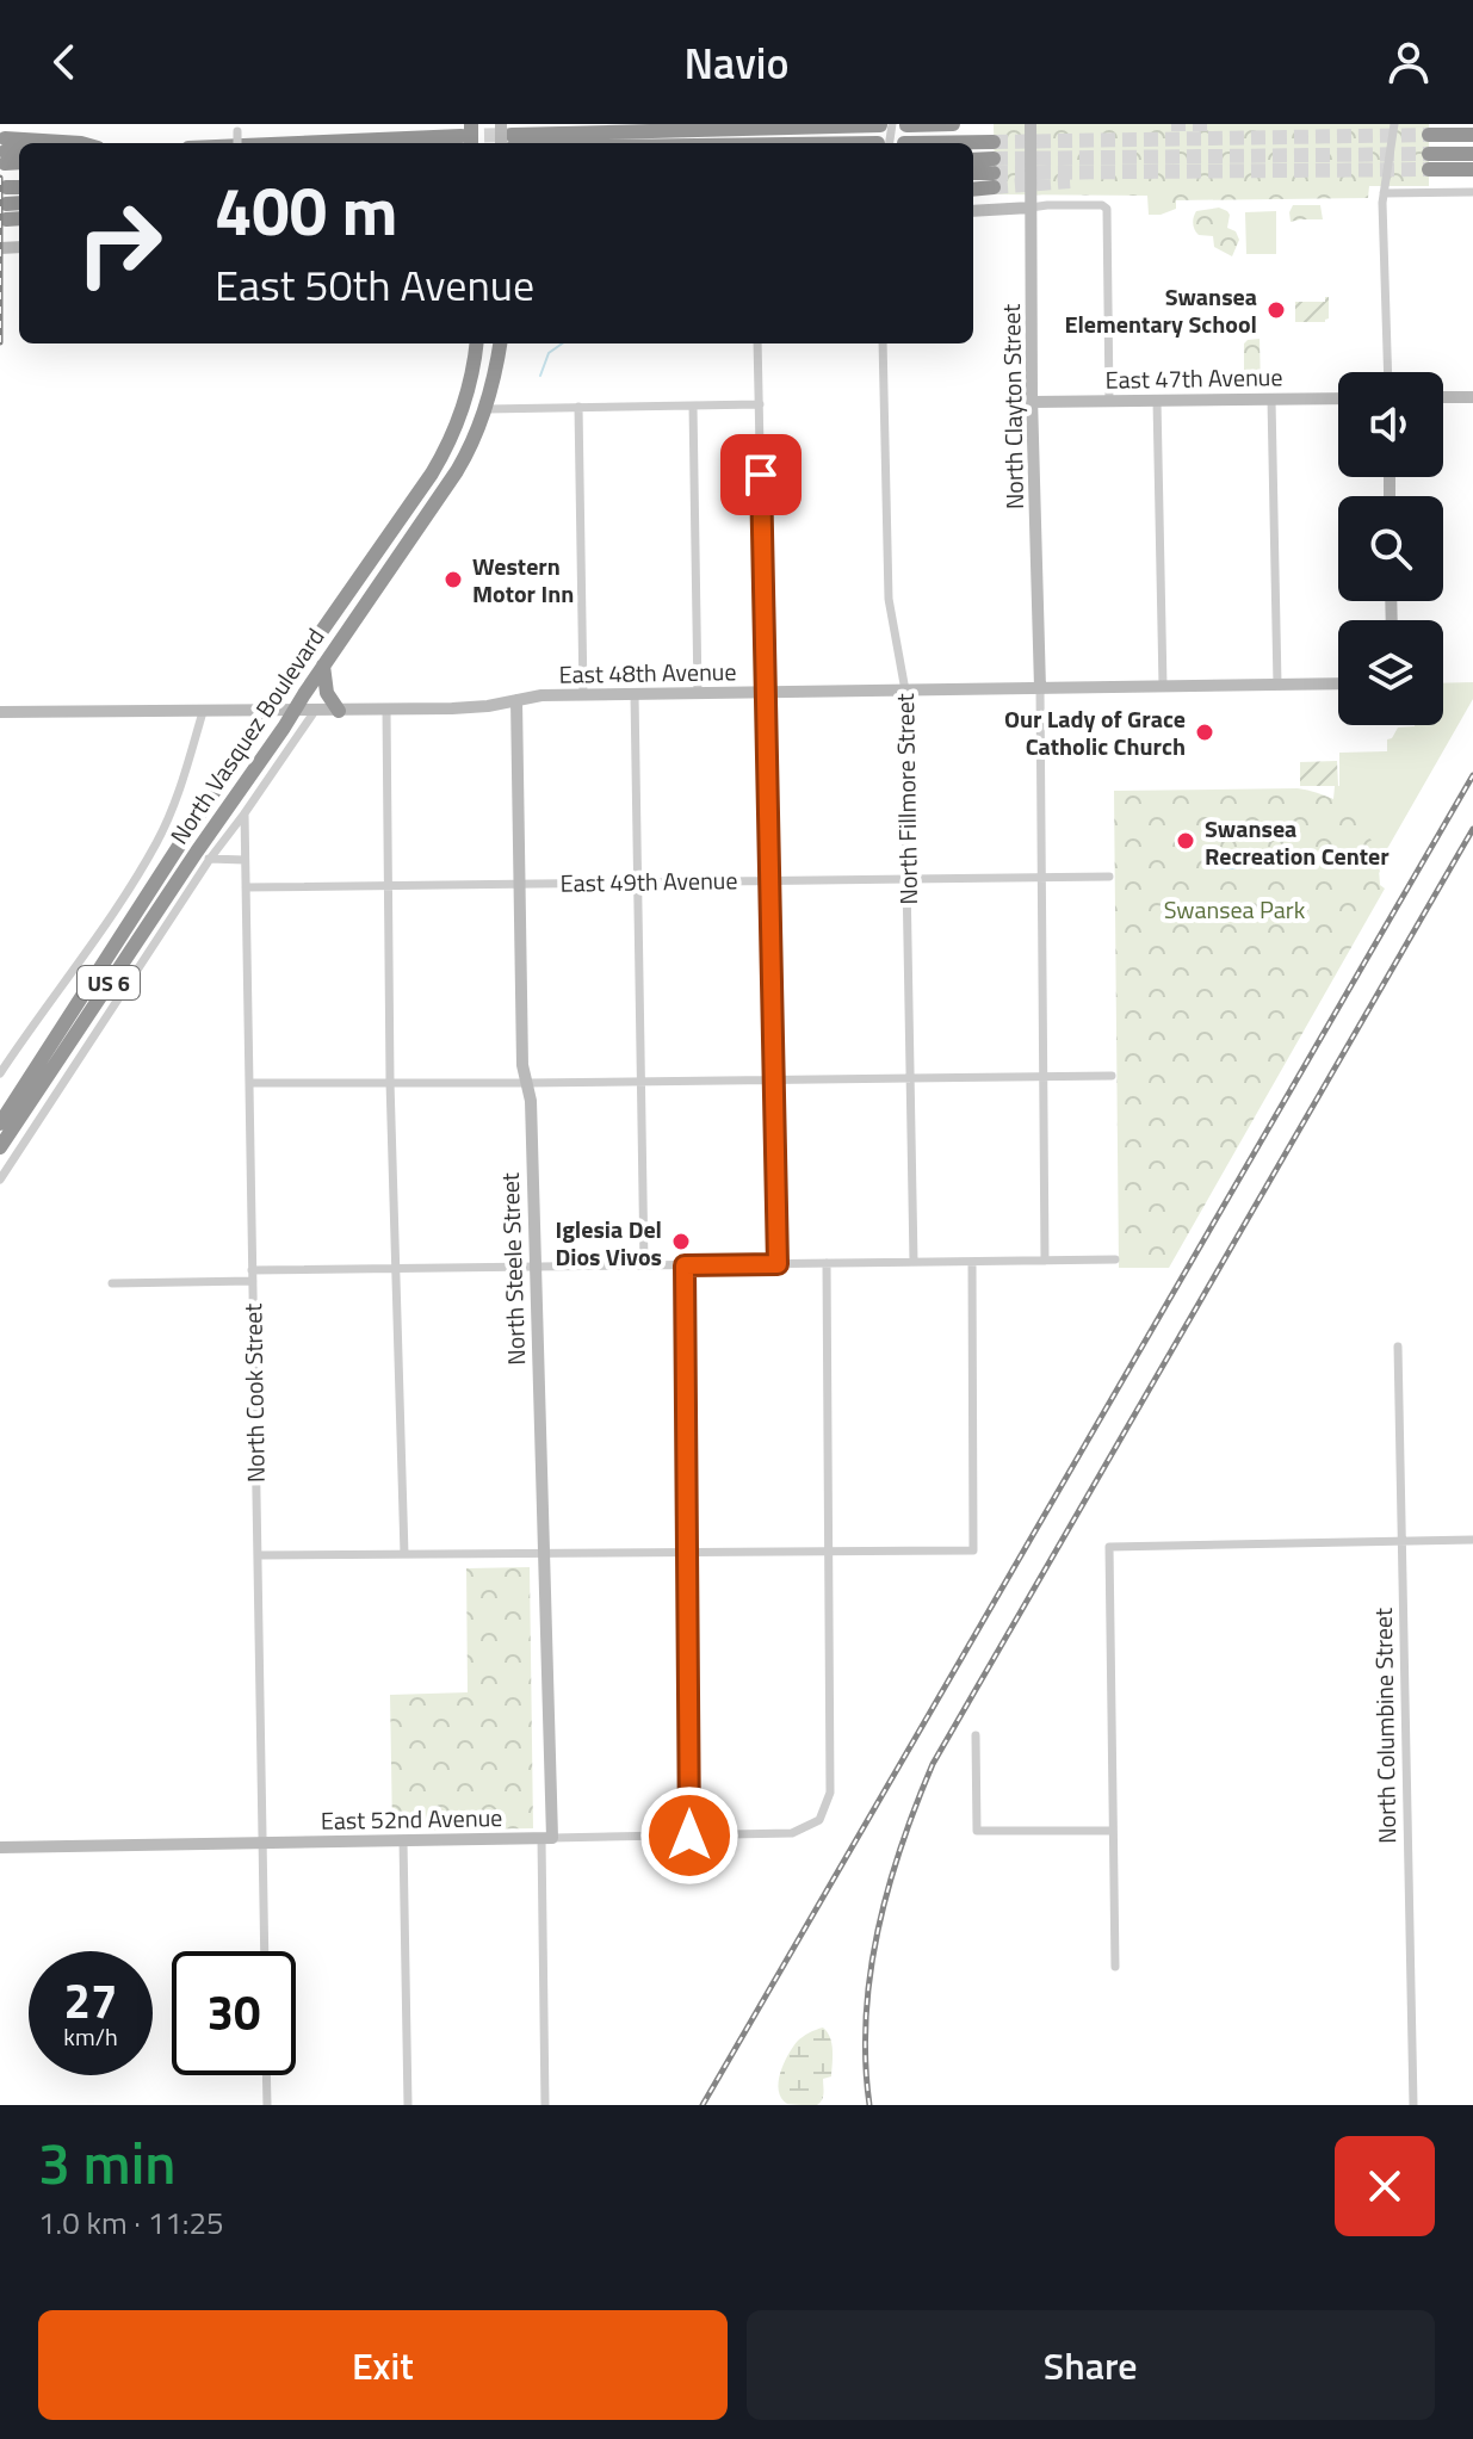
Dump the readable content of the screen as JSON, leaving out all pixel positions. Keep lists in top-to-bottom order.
{
  "streets": {
    "highway": ["North Vasquez Boulevard", "US 6"],
    "street": [
      "East 47th Avenue",
      "North Clayton Street",
      "East 48th Avenue",
      "North Fillmore Street",
      "East 49th Avenue",
      "North Steele Street",
      "North Cook Street",
      "North Columbine Street",
      "East 52nd Avenue"
    ]
  },
  "crossings": [
    ["East 47th Avenue", "North Clayton Street"],
    ["North Clayton Street", "East 48th Avenue"],
    ["East 48th Avenue", "North Vasquez Boulevard"],
    ["East 48th Avenue", "North Fillmore Street"],
    ["East 48th Avenue", "North Steele Street"],
    ["North Fillmore Street", "East 49th Avenue"],
    ["East 49th Avenue", "North Steele Street"],
    ["East 49th Avenue", "North Cook Street"],
    ["North Steele Street", "East 52nd Avenue"],
    ["North Cook Street", "East 52nd Avenue"]
  ],
  "parks": ["Swansea Park"],
  "places": [
    "Swansea Elementary School",
    "Western Motor Inn",
    "Our Lady of Grace Catholic Church",
    "Swansea Recreation Center",
    "Iglesia Del Dios Vivos"
  ],
  "page": {
    "header": "Navio",
    "turn": ["400 m", "East 50th Avenue"],
    "speed": "27 km/h",
    "limit": "30",
    "heading": ["3 min", "1.0 km · 11:25"],
    "buttons": ["Exit", "Share"]
  }
}
